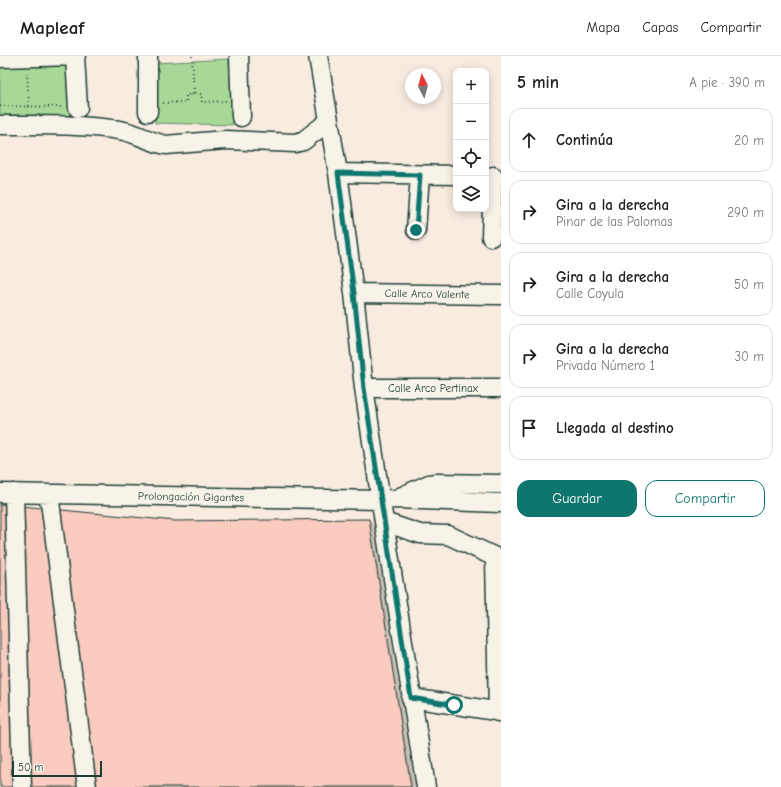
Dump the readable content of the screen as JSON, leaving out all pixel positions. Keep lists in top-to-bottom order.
{
  "streets": {
    "street": ["Calle Arco Valente", "Calle Arco Pertinax", "Prolongación Gigantes"]
  },
  "scale_bar": "50 m",
  "north": "top",
  "page": {
    "header": "Mapleaf",
    "nav": ["Mapa", "Capas", "Compartir"],
    "heading": ["5 min", "A pie · 390 m"],
    "map_buttons": ["+", "−"],
    "list": [
      ["Continúa", "20 m"],
      ["Gira a la derecha", "Pinar de las Palomas", "290 m"],
      ["Gira a la derecha", "Calle Coyula", "50 m"],
      ["Gira a la derecha", "Privada Número 1", "30 m"],
      "Llegada al destino"
    ],
    "buttons": ["Guardar", "Compartir"],
    "scale": "50 m"
  }
}
